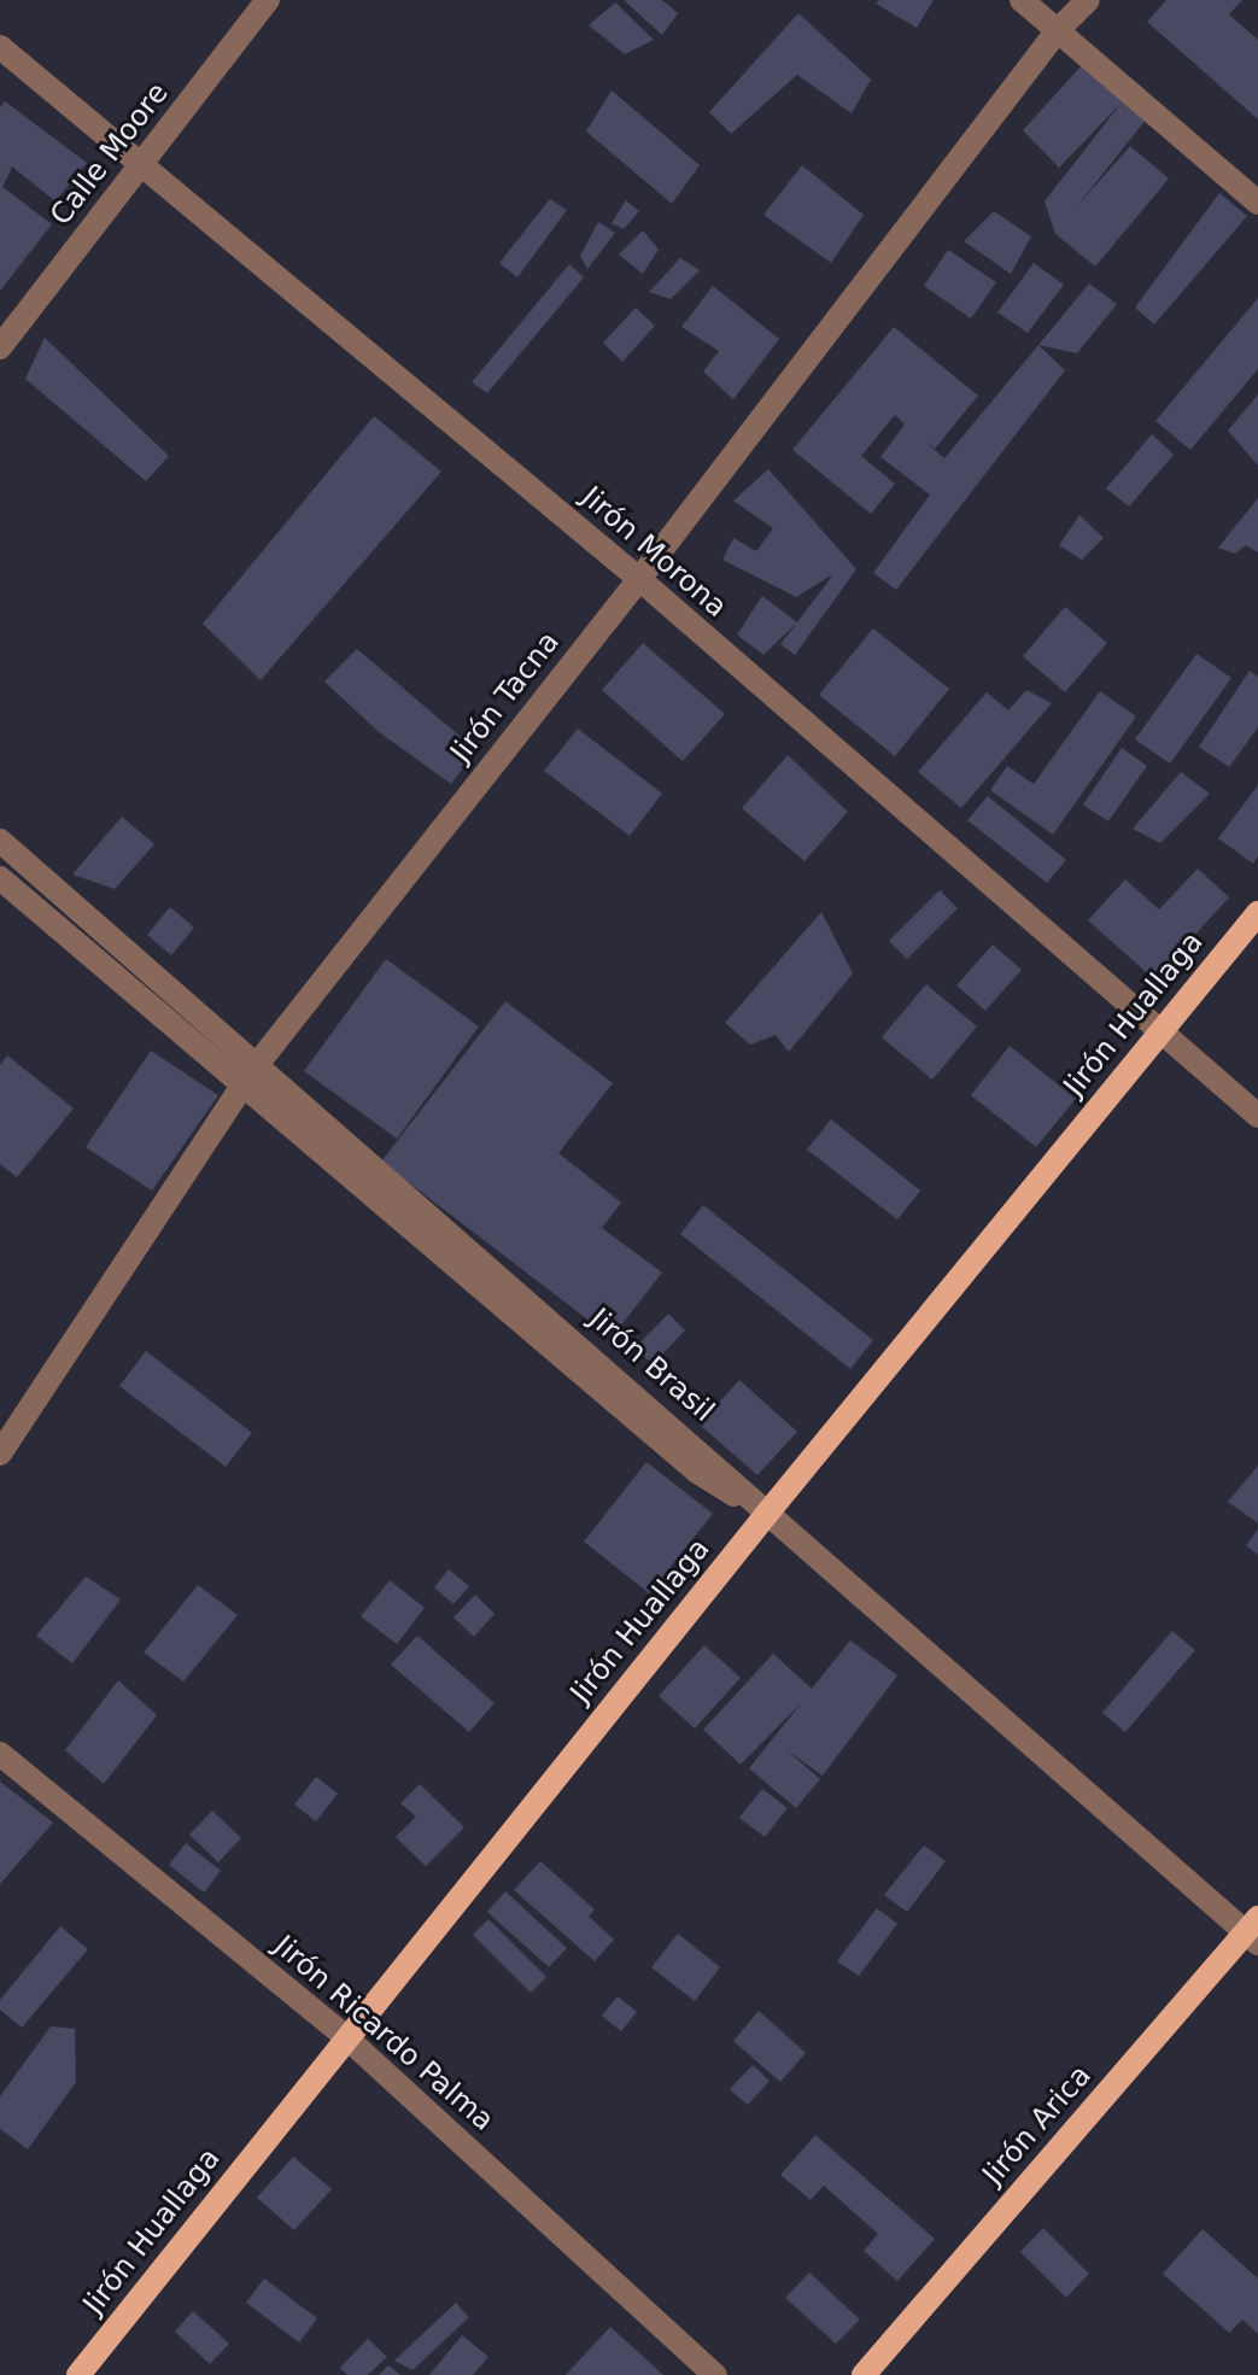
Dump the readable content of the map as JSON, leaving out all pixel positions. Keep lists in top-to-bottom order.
{
  "streets": {
    "main road": ["Jirón Huallaga", "Jirón Arica"],
    "street": [
      "Calle Moore",
      "Jirón Morona",
      "Jirón Tacna",
      "Jirón Ricardo Palma"
    ]
  },
  "crossings": [
    ["Calle Moore", "Jirón Morona"],
    ["Jirón Morona", "Jirón Tacna"],
    ["Jirón Morona", "Jirón Huallaga"],
    ["Jirón Huallaga", "Jirón Ricardo Palma"]
  ]
}
